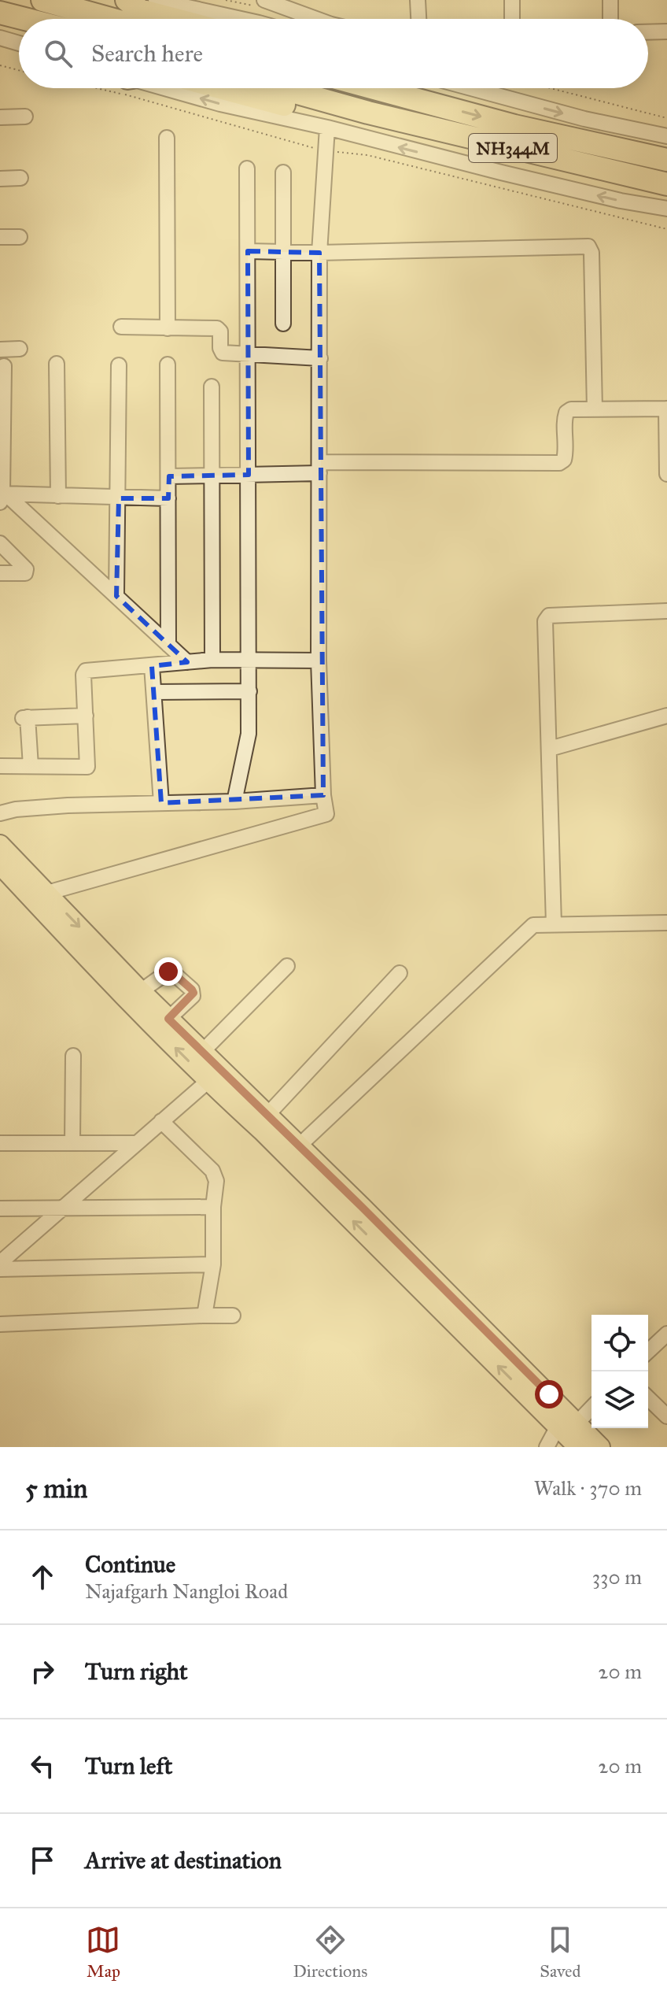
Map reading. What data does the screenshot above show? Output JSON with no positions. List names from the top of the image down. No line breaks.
{"streets":{"highway":["NH344M"]},"page":{"search":"Search here","heading":["5 min","Walk · 370 m"],"list":[["Continue","Najafgarh Nangloi Road","330 m"],["Turn right","20 m"],["Turn left","20 m"],"Arrive at destination"],"nav":["Map","Directions","Saved"]}}
